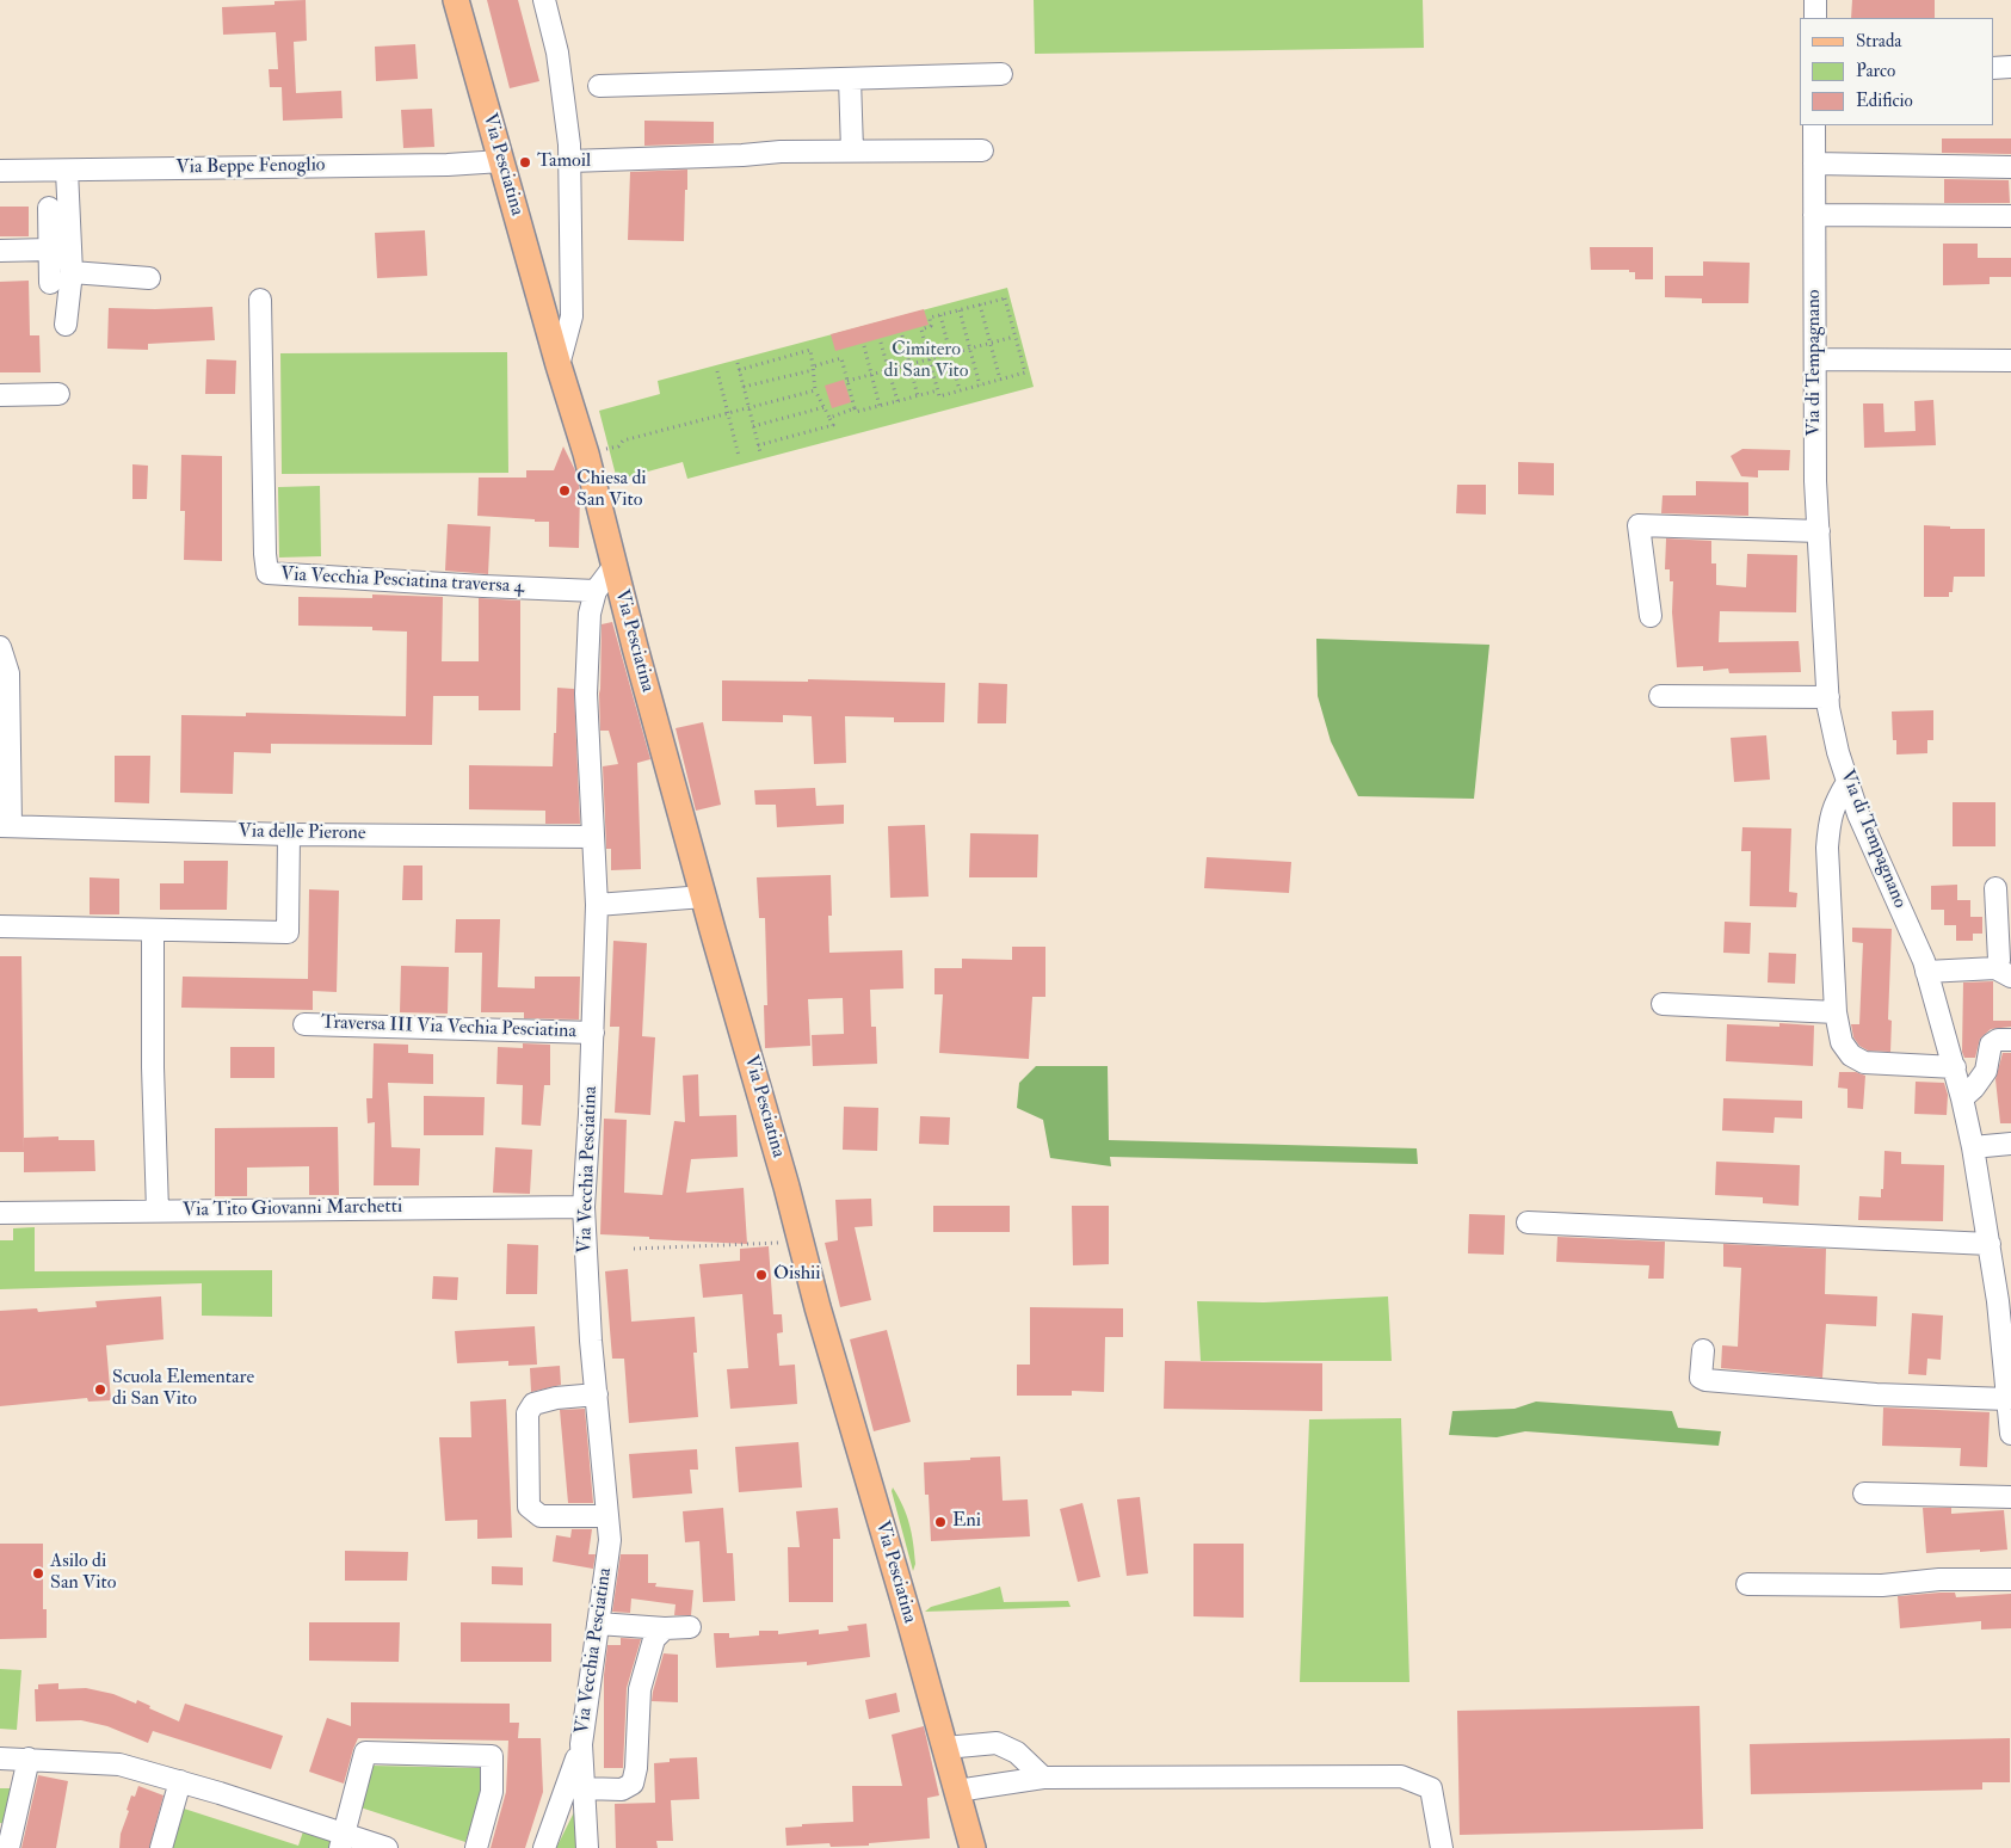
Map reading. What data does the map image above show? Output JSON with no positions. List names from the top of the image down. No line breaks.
{"streets":{"main road":["Via Pesciatina"],"street":["Via Beppe Fenoglio","Via di Tempagnano","Via Vecchia Pesciatina traversa 4","Via delle Pierone","Traversa III Via Vechia Pesciatina","Via Vecchia Pesciatina","Via Tito Giovanni Marchetti"]},"crossings":[["Via Pesciatina","Via Beppe Fenoglio"],["Via Pesciatina","Via Vecchia Pesciatina"],["Via Vecchia Pesciatina traversa 4","Via Vecchia Pesciatina"],["Via delle Pierone","Via Vecchia Pesciatina"],["Traversa III Via Vechia Pesciatina","Via Vecchia Pesciatina"],["Via Vecchia Pesciatina","Via Tito Giovanni Marchetti"]],"parks":["Cimitero di San Vito"],"places":["Tamoil","Chiesa di San Vito","Oishii","Scuola Elementare di San Vito","Eni","Asilo di San Vito"],"legend":["Strada","Parco","Edificio"]}
